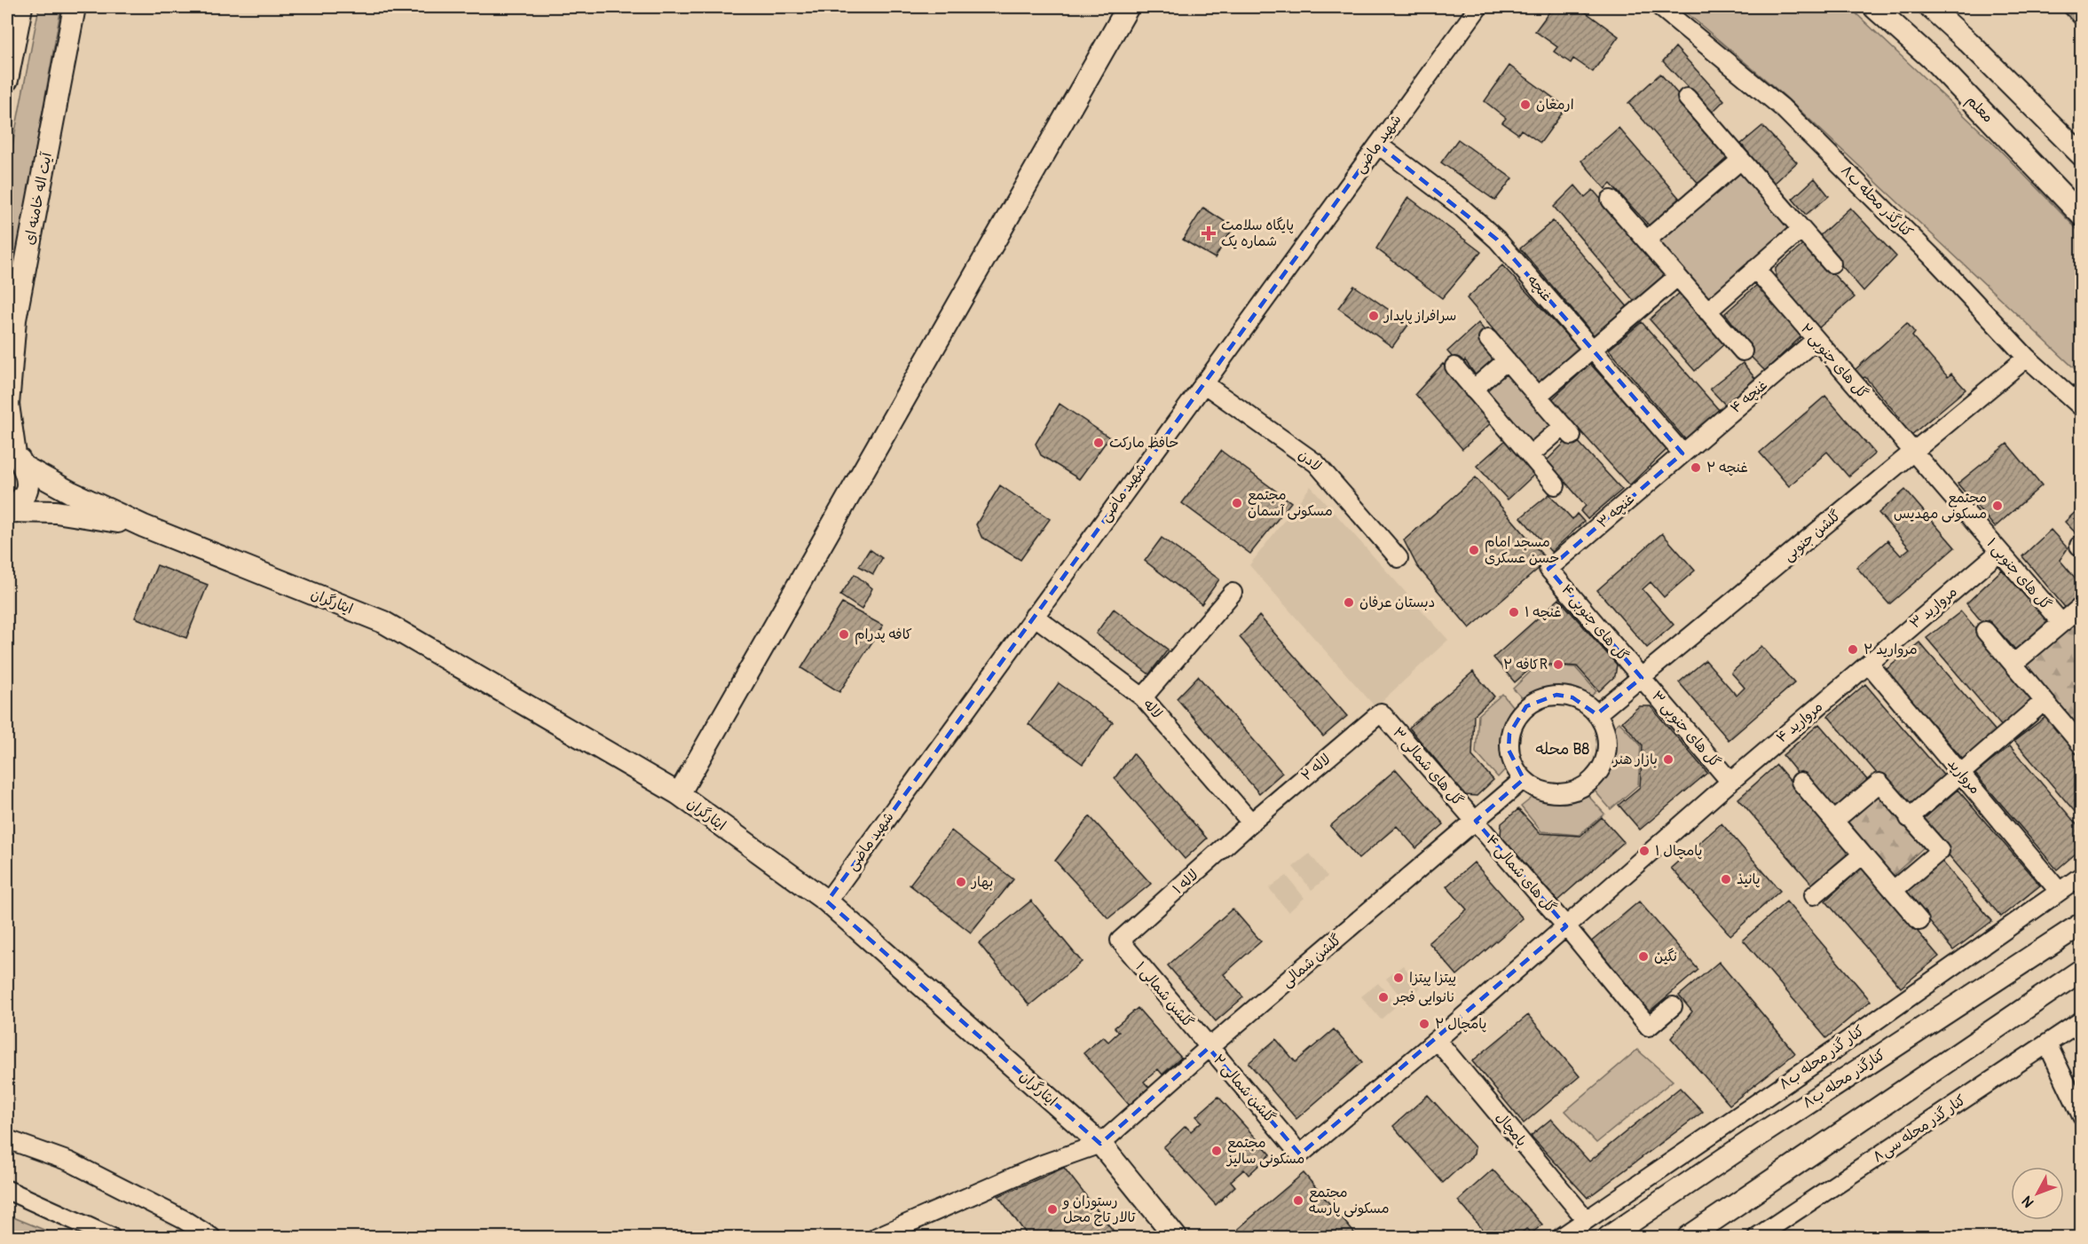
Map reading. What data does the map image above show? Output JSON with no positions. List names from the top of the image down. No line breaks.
{"streets":{"main road":["معلم","آیت اله خامنه ای","کنارگذر محله ب۸","ایثارگران"],"street":["شهید ماضی","غنچه","گل های جنوبی ۲","غنچه ۴","لادن","غنچه ۳","گلشن جنوبی","گل های جنوبی ۱","مروارید ۳","گل های جنوبی ۴","لاله","مروارید ۴","گل های جنوبی ۳","گل های شمالی ۳","لاله ۲","مروارید","گل های شمالی ۴","لاله ۱","گلشن شمالی","گلشن شمالی ۱","کنار گذر محله ب۸","گلشن شمالی ۲","کنار گذر محله سی۸","پامچال"]},"crossings":[["شهید ماضی","غنچه"],["شهید ماضی","لادن"],["شهید ماضی","ایثارگران"],["شهید ماضی","لاله"],["آیت اله خامنه ای","ایثارگران"],["کنارگذر محله ب۸","گلشن جنوبی"],["غنچه","غنچه ۴"],["غنچه","غنچه ۳"],["گل های جنوبی ۲","غنچه ۴"],["گل های جنوبی ۲","گلشن جنوبی"],["گل های جنوبی ۲","گل های جنوبی ۱"],["غنچه ۴","غنچه ۳"],["غنچه ۳","گل های جنوبی ۴"],["گلشن جنوبی","گل های جنوبی ۱"],["گلشن جنوبی","گل های جنوبی ۴"],["گلشن جنوبی","گل های جنوبی ۳"],["گلشن جنوبی","گلشن شمالی"],["گل های جنوبی ۱","مروارید ۳"],["ایثارگران","گلشن شمالی"],["مروارید ۳","مروارید ۴"],["مروارید ۳","مروارید"],["گل های جنوبی ۴","گل های جنوبی ۳"],["لاله","لاله ۲"],["لاله","لاله ۱"],["مروارید ۴","گل های جنوبی ۳"],["مروارید ۴","مروارید"],["مروارید ۴","گل های شمالی ۴"],["مروارید ۴","گلشن شمالی ۲"],["مروارید ۴","پامچال"],["گل های شمالی ۳","لاله ۲"],["گل های شمالی ۳","گل های شمالی ۴"],["گل های شمالی ۳","گلشن شمالی"],["لاله ۲","لاله ۱"],["مروارید","کنار گذر محله ب۸"],["گل های شمالی ۴","گلشن شمالی"],["لاله ۱","گلشن شمالی ۱"],["گلشن شمالی","گلشن شمالی ۱"],["گلشن شمالی","گلشن شمالی ۲"],["گلشن شمالی ۱","گلشن شمالی ۲"],["کنار گذر محله ب۸","پامچال"]],"districts":["محله B8"],"places":{"other":["ارمغان","سرافراز پایدار","حافظ مارکت","غنچه ۲","مجتمع مسکونی آسمان","مجتمع مسکونی مهدیس","مسجد امام حسن عسکری","دبستان عرفان","غنچه ۱","کافه پدرام","مروارید ۲","کافه ۲R","بازار هنر","پامچال ۱","پانیذ","بهار","نگین","پیتزا پیتزا","نانوایی فجر","پامچال ۲","مجتمع مسکونی سالیز","مجتمع مسکونی پارسه","رستوران و تالار تاج محل"],"health":["پایگاه سلامت شماره یک"]},"north":"bottom left"}
